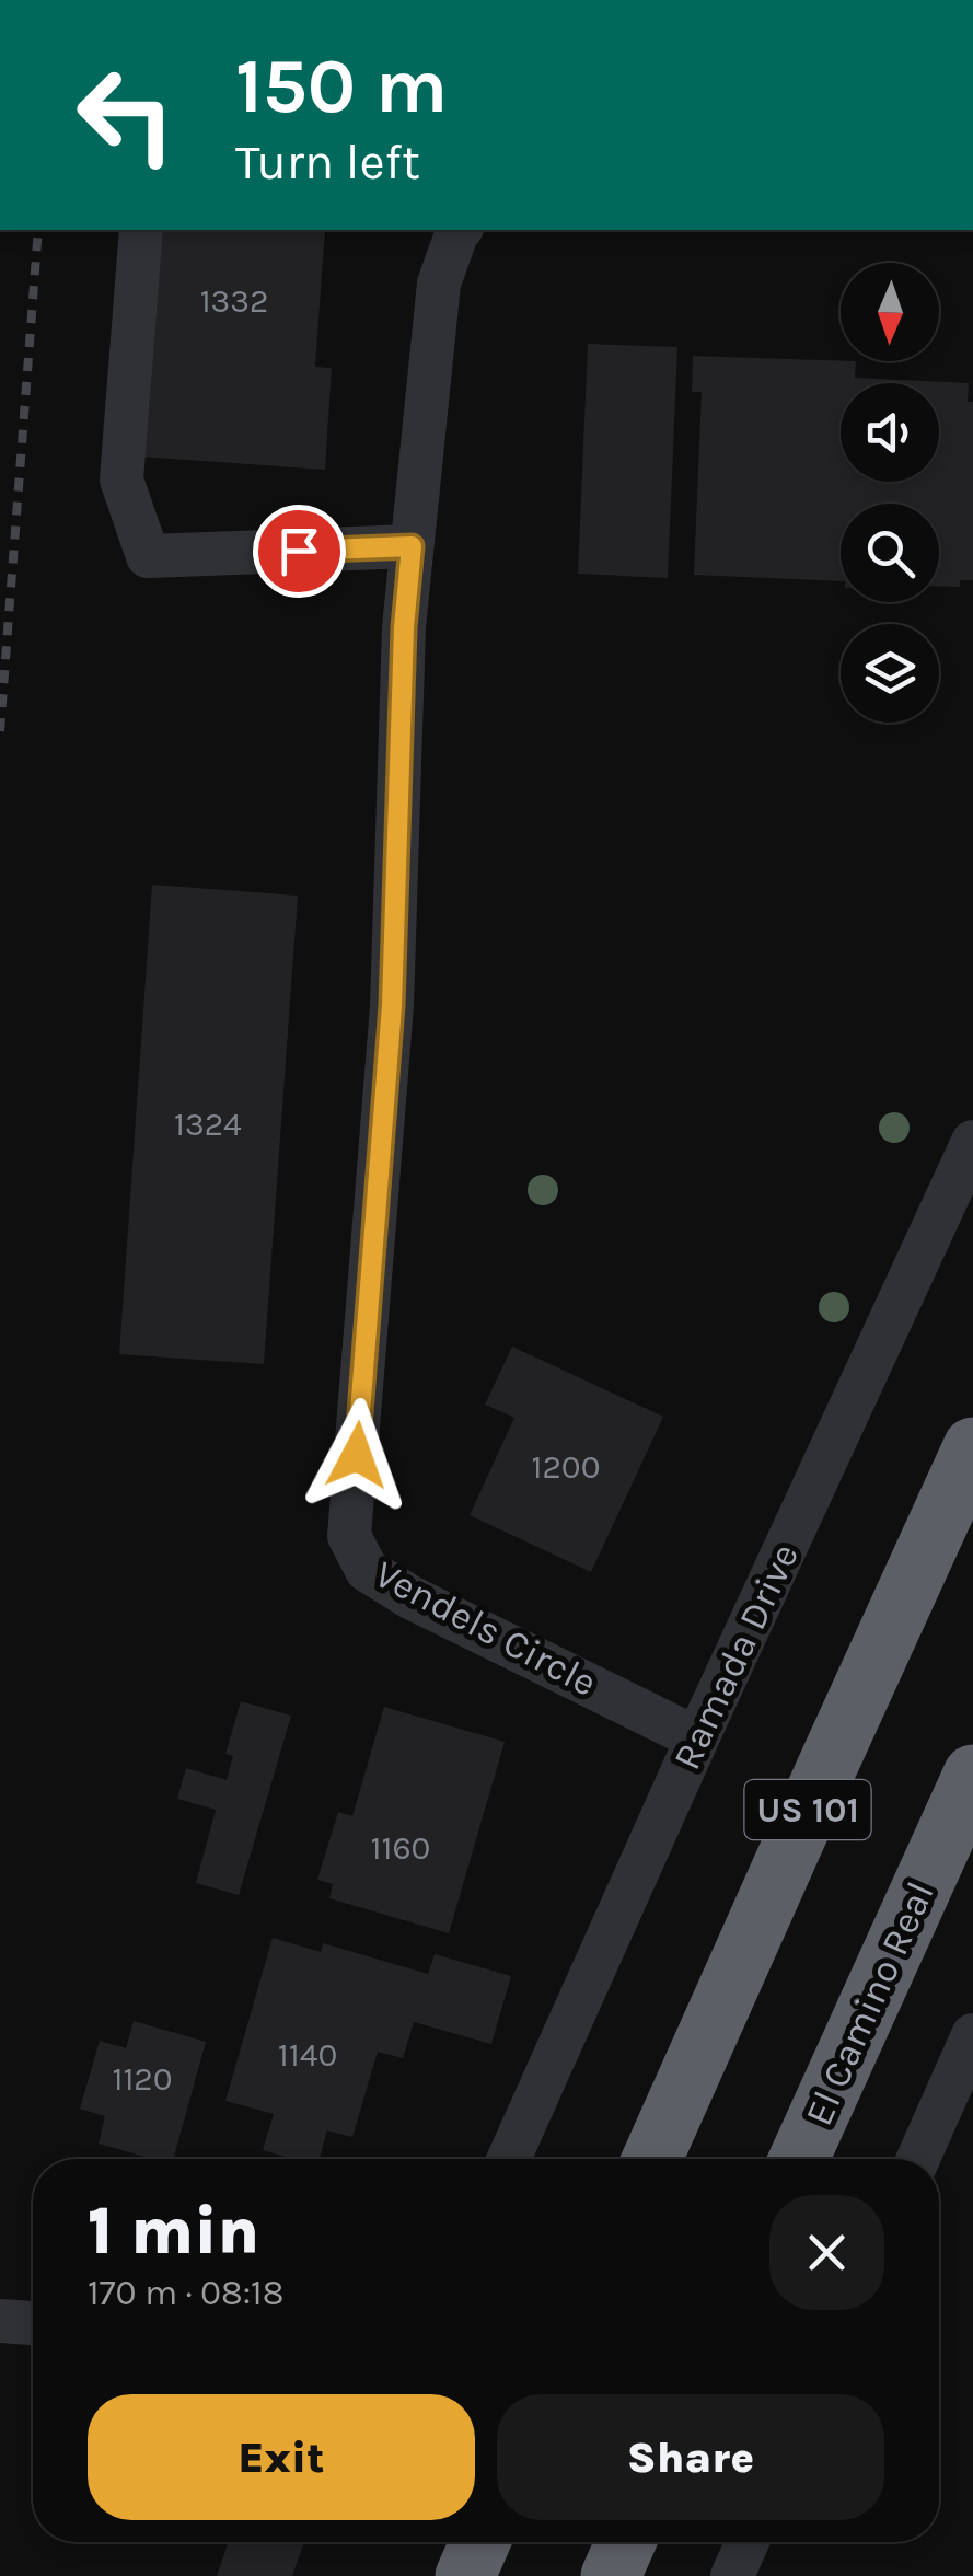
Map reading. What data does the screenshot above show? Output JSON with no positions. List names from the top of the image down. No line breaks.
{"streets":{"highway":["US 101","El Camino Real"],"street":["Vendels Circle","Ramada Drive"]},"crossings":[["Vendels Circle","Ramada Drive"]],"house_numbers":["1332","1324","1200","1160","1140","1120"],"north":"bottom","page":{"turn":["150 m","Turn left"],"heading":["1 min","170 m · 08:18"],"buttons":["Exit","Share"]}}
